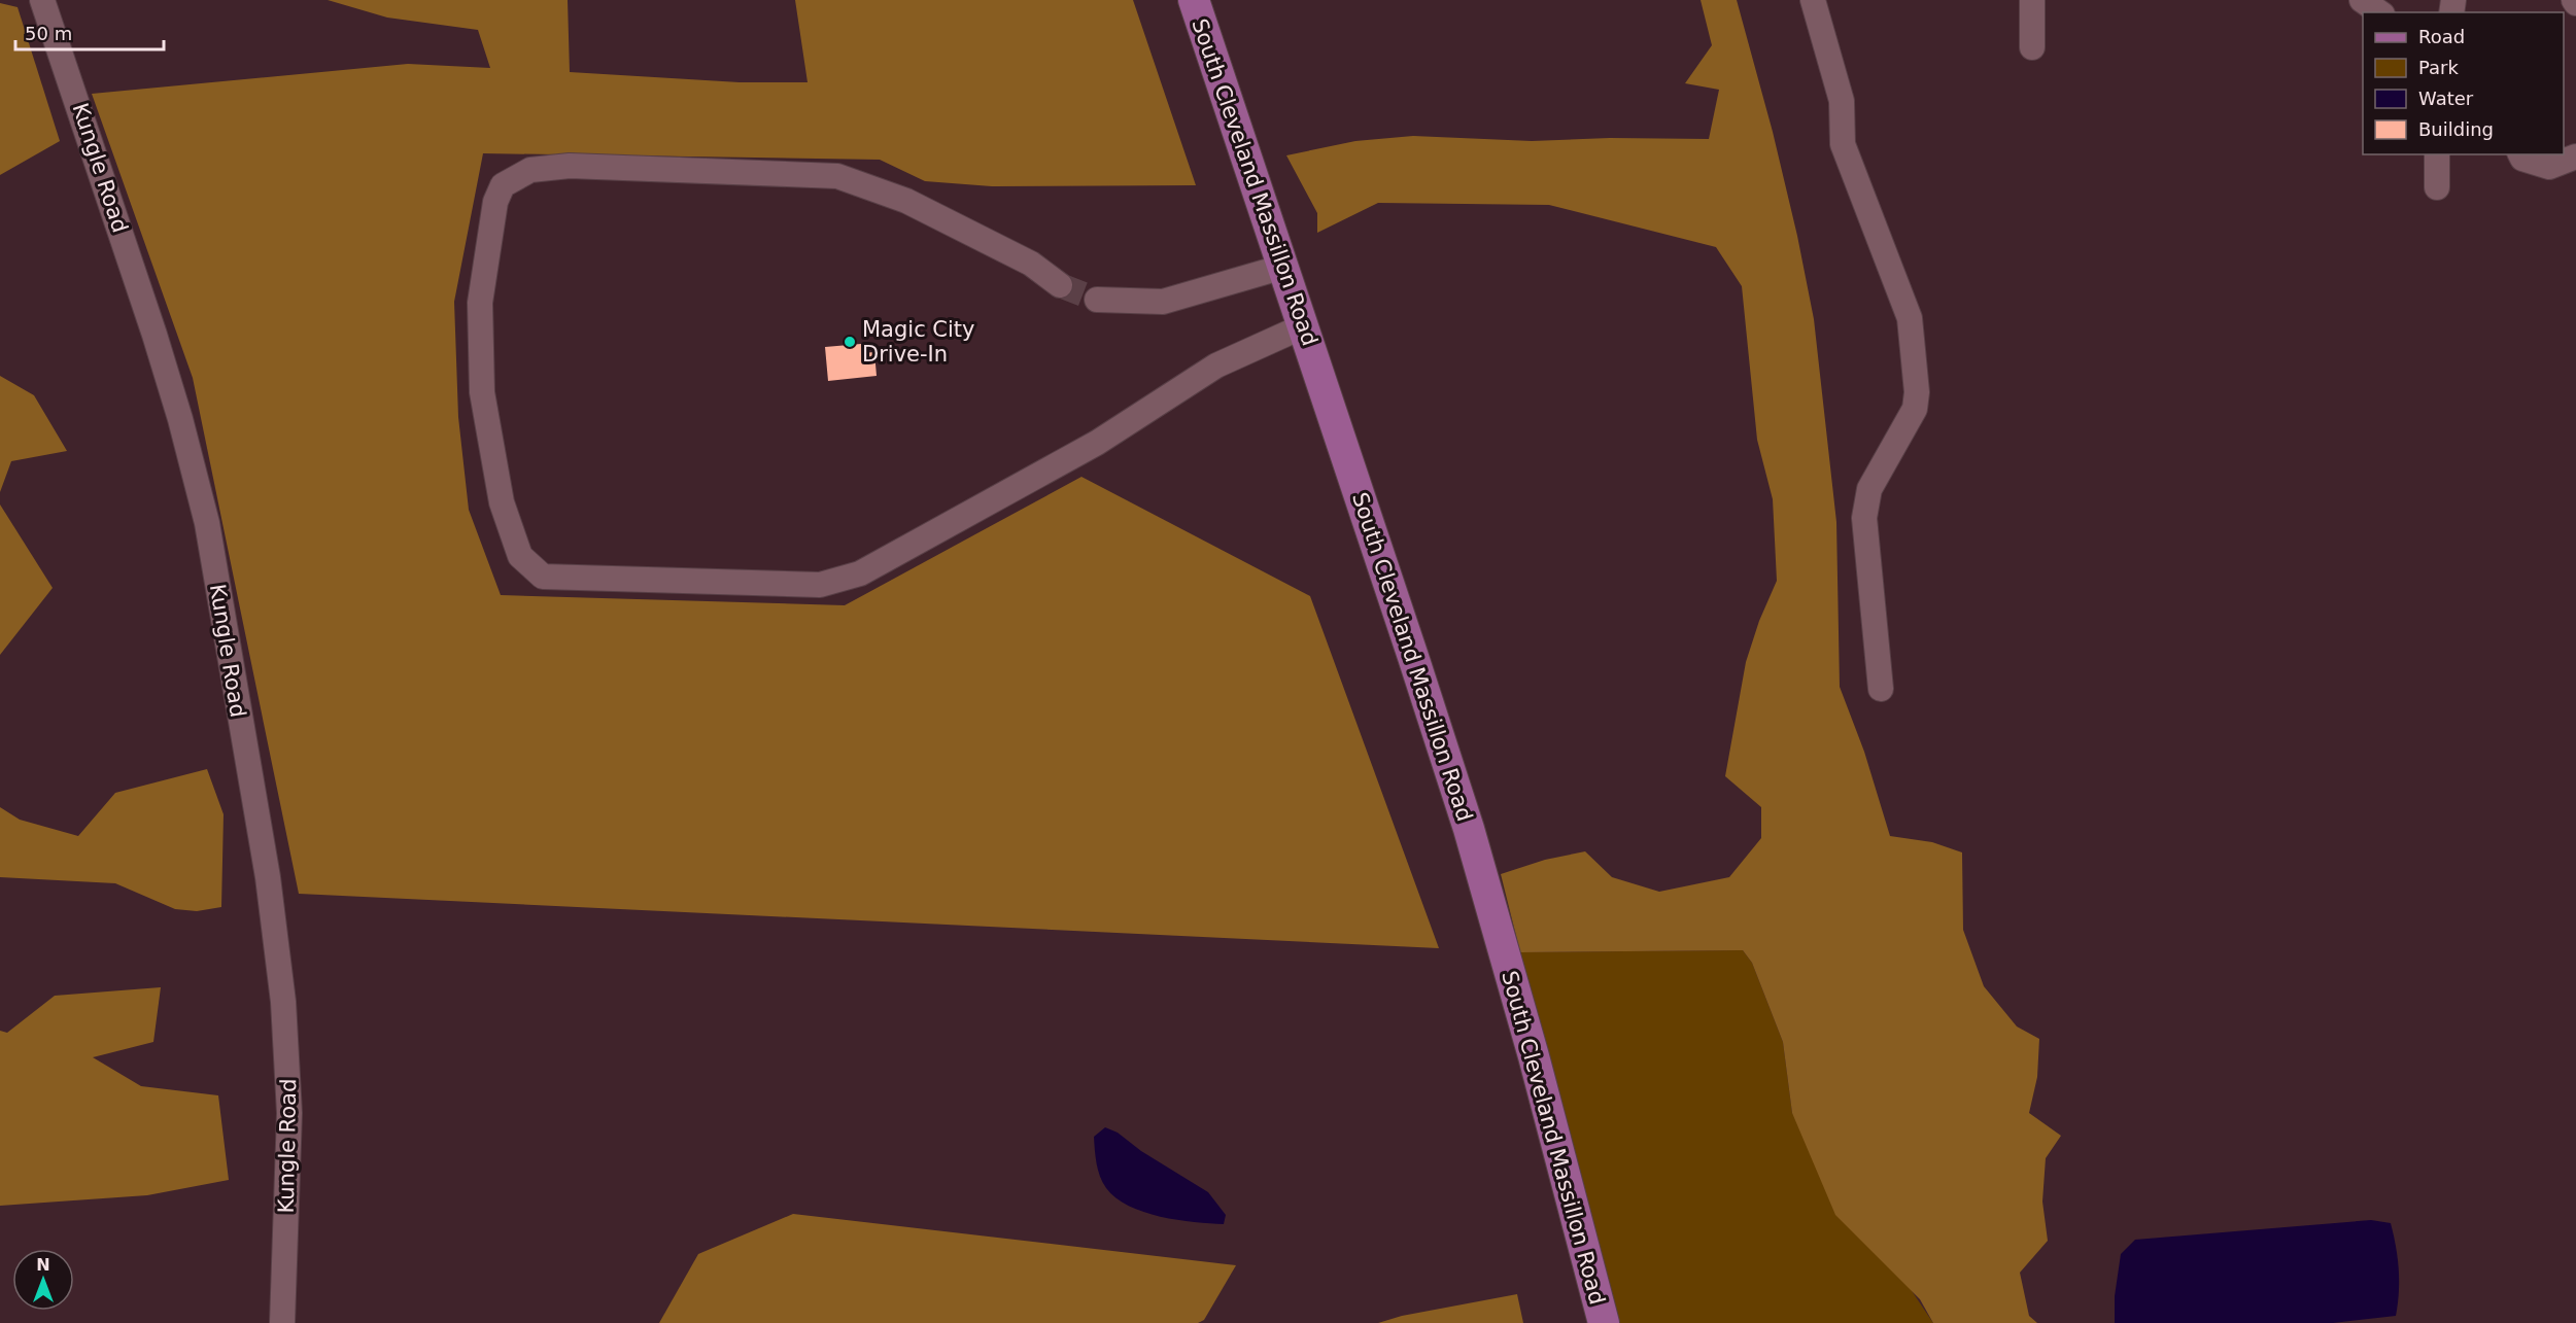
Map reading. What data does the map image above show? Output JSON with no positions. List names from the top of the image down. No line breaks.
{"streets":{"main road":["South Cleveland Massillon Road"],"street":["Kungle Road"]},"places":["Magic City Drive-In"],"legend":["Road","Park","Water","Building"],"scale_bar":"50 m","north":"top"}
